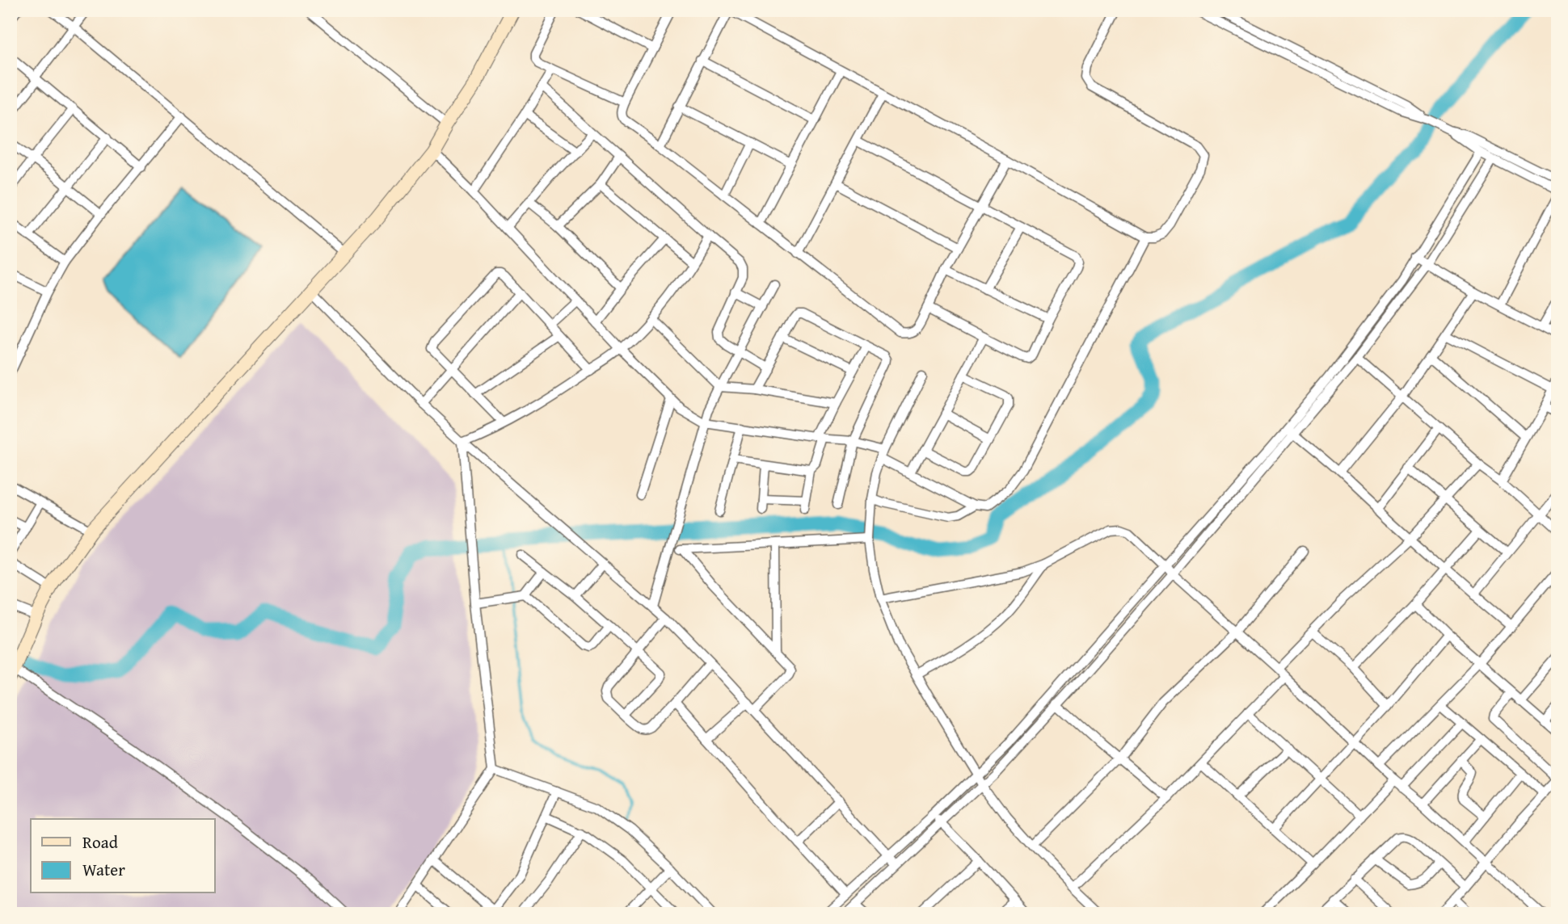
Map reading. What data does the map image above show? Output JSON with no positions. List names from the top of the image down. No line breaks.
{"legend":["Road","Water"]}
